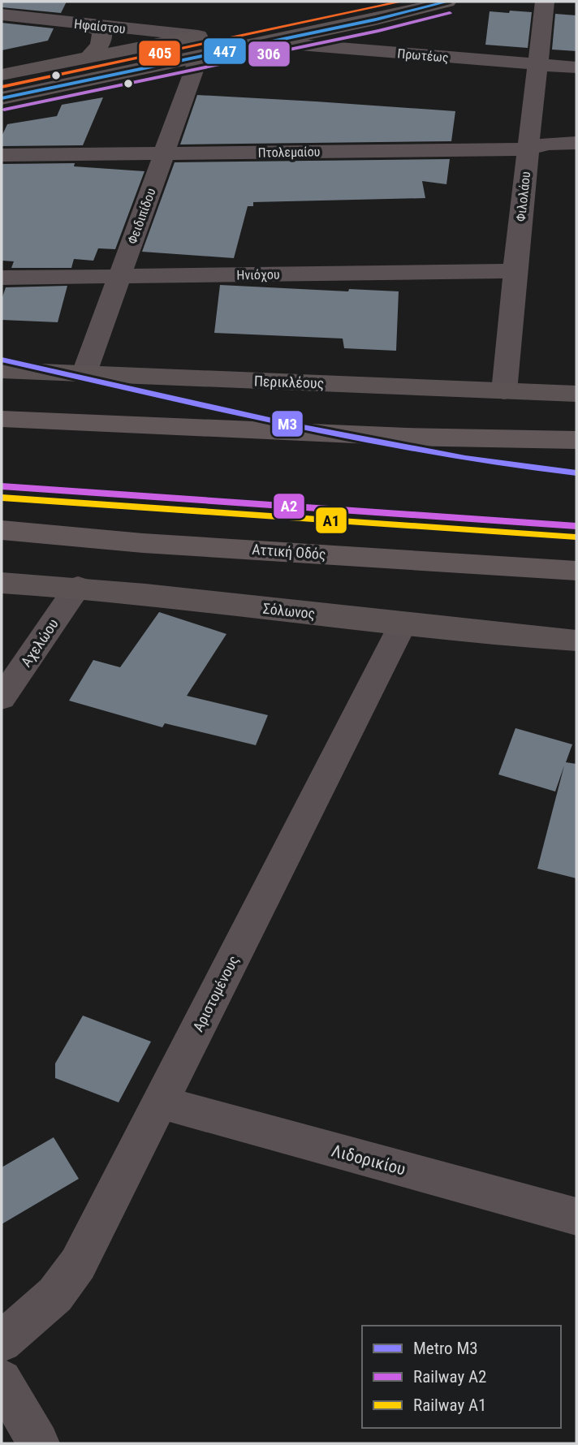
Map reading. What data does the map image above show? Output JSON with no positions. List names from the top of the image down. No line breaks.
{"streets":{"highway":["Αττική Οδός"],"main road":["Περικλέους","Σόλωνος"],"street":["Ηφαίστου","Πρωτέως","Πτολεμαίου","Φιλολάου","Φειδιπίδου","Ηνιόχου","Αχελώου","Αριστομένους","Λιδορικίου"]},"crossings":[["Ηφαίστου","Φειδιπίδου"],["Πρωτέως","Φιλολάου"],["Πτολεμαίου","Φιλολάου"],["Πτολεμαίου","Φειδιπίδου"],["Φιλολάου","Ηνιόχου"],["Φιλολάου","Περικλέους"],["Φειδιπίδου","Ηνιόχου"],["Φειδιπίδου","Περικλέους"],["Σόλωνος","Αχελώου"],["Σόλωνος","Αριστομένους"],["Αριστομένους","Λιδορικίου"]],"lines":["transit line 447","transit line 405","transit line 306","metro line Μ3","rail line A2","rail line A1"],"legend":["Metro Μ3","Railway A2","Railway A1"]}
